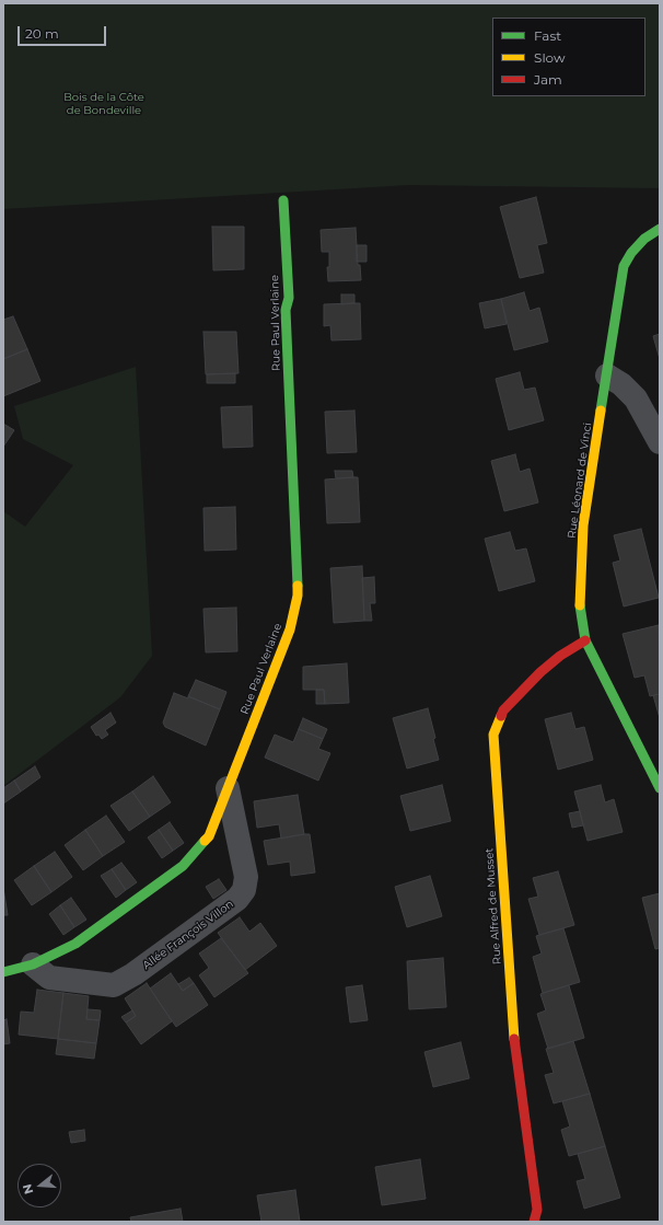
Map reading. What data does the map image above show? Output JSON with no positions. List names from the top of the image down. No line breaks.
{"streets":{"street":["Rue Paul Verlaine","Rue Léonard de Vinci","Rue Alfred de Musset","Allée François Villon"]},"crossings":[["Rue Paul Verlaine","Allée François Villon"],["Rue Léonard de Vinci","Rue Alfred de Musset"]],"parks":["Bois de la Côte de Bondeville"],"legend":["Fast","Slow","Jam"],"scale_bar":"20 m","north":"left"}
